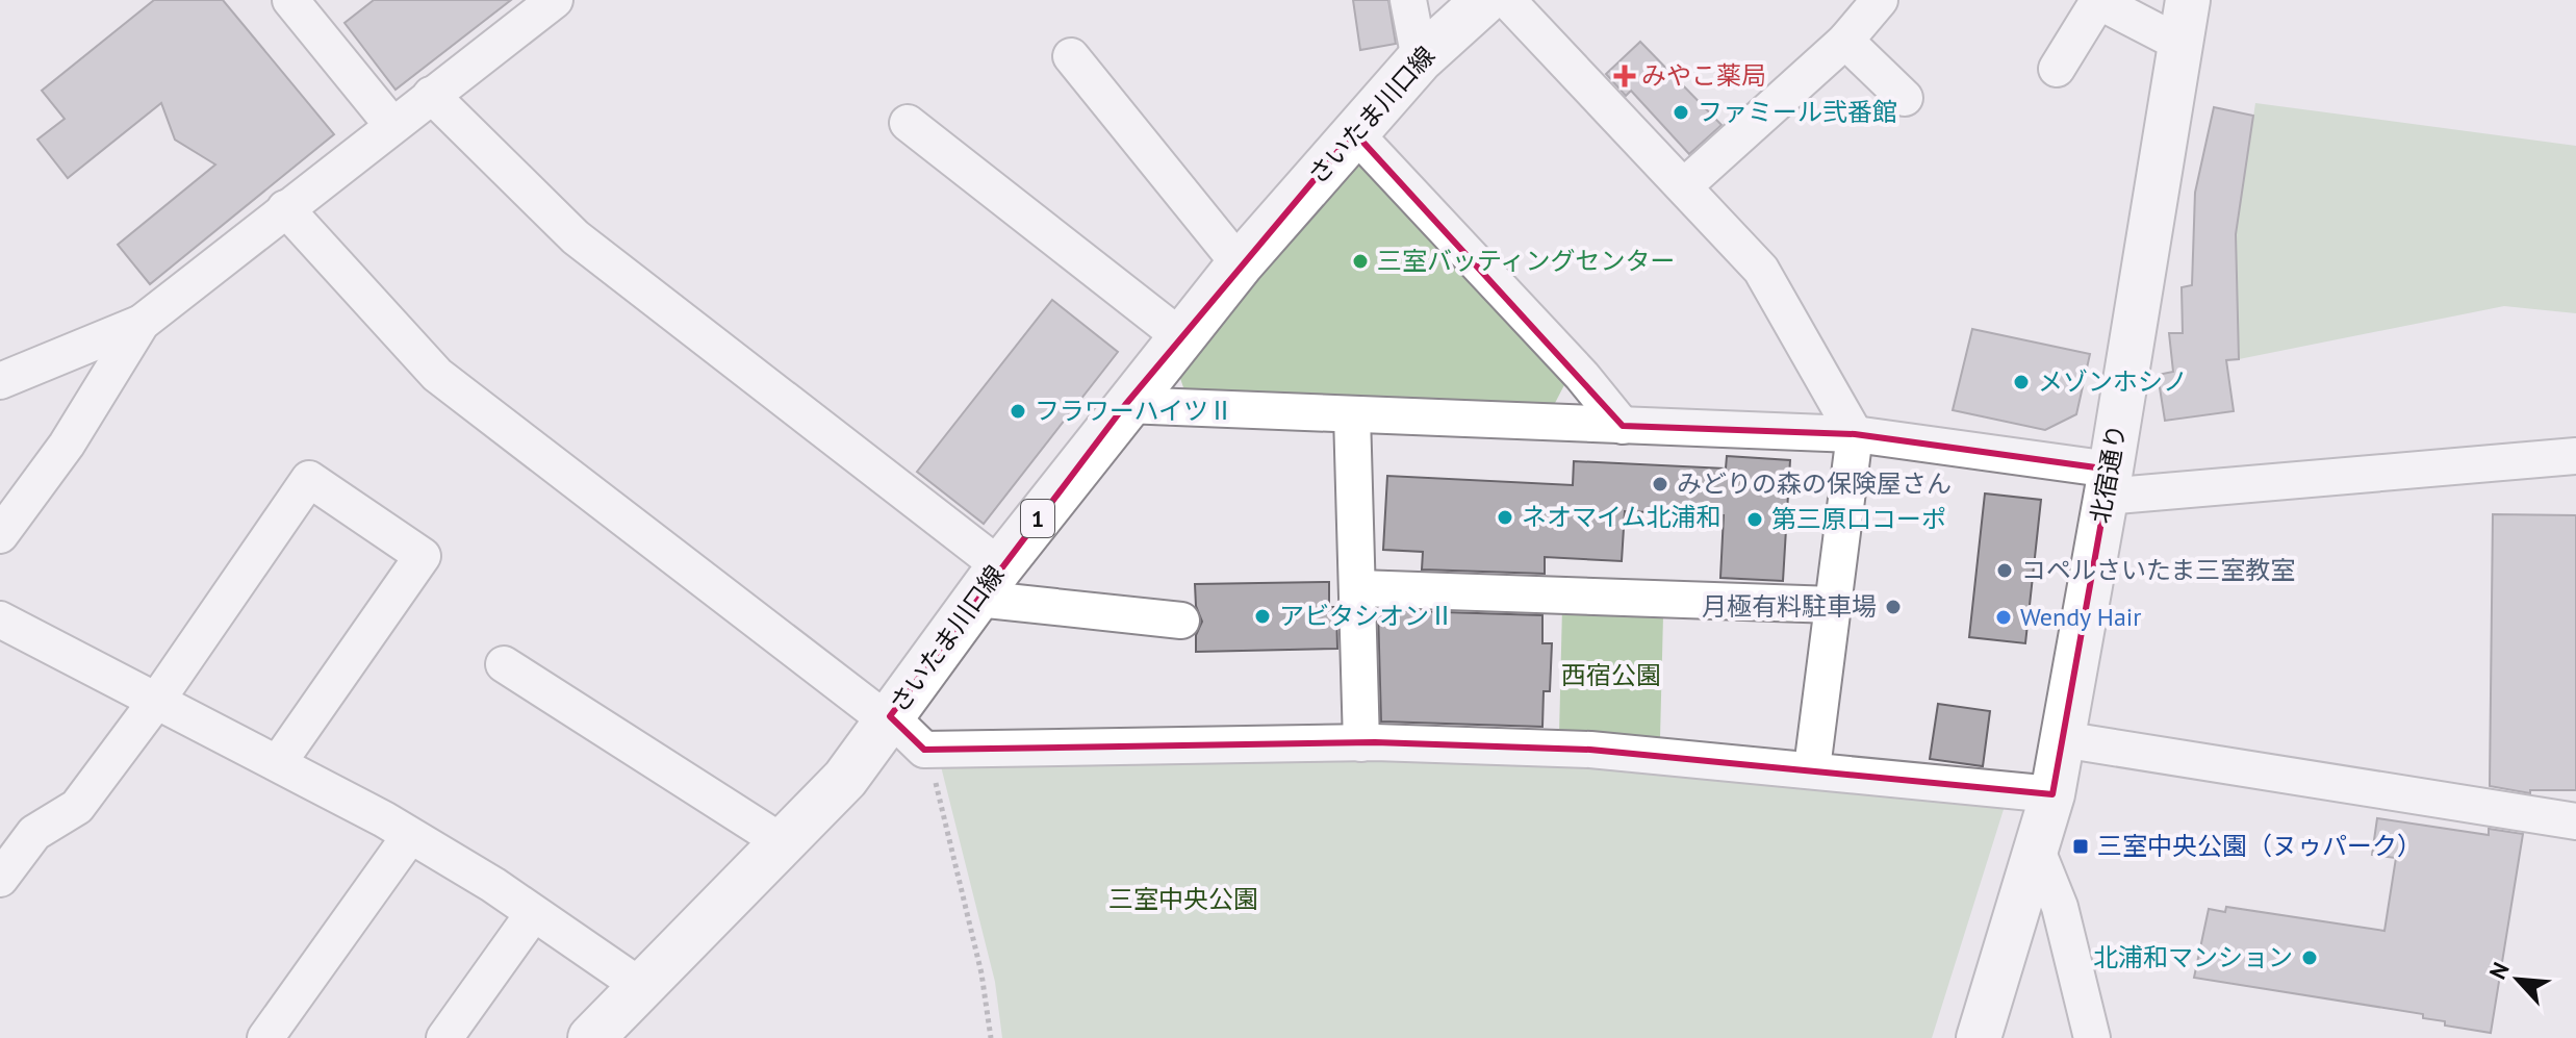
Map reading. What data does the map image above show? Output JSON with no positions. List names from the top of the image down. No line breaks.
{"streets":{"main road":["さいたま川口線","1"],"street":["北宿通り"]},"parks":["西宿公園","三室中央公園"],"places":{"health":["みやこ薬局"],"other":["ファミール弐番館","三室バッティングセンター","メゾンホシノ","フラワーハイツⅡ","みどりの森の保険屋さん","ネオマイム北浦和","第三原口コーポ","コペルさいたま三室教室","月極有料駐車場","アビタシオンⅡ","Wendy Hair","北浦和マンション"],"transit":["三室中央公園（ヌゥパーク）"]},"north":"top left"}
